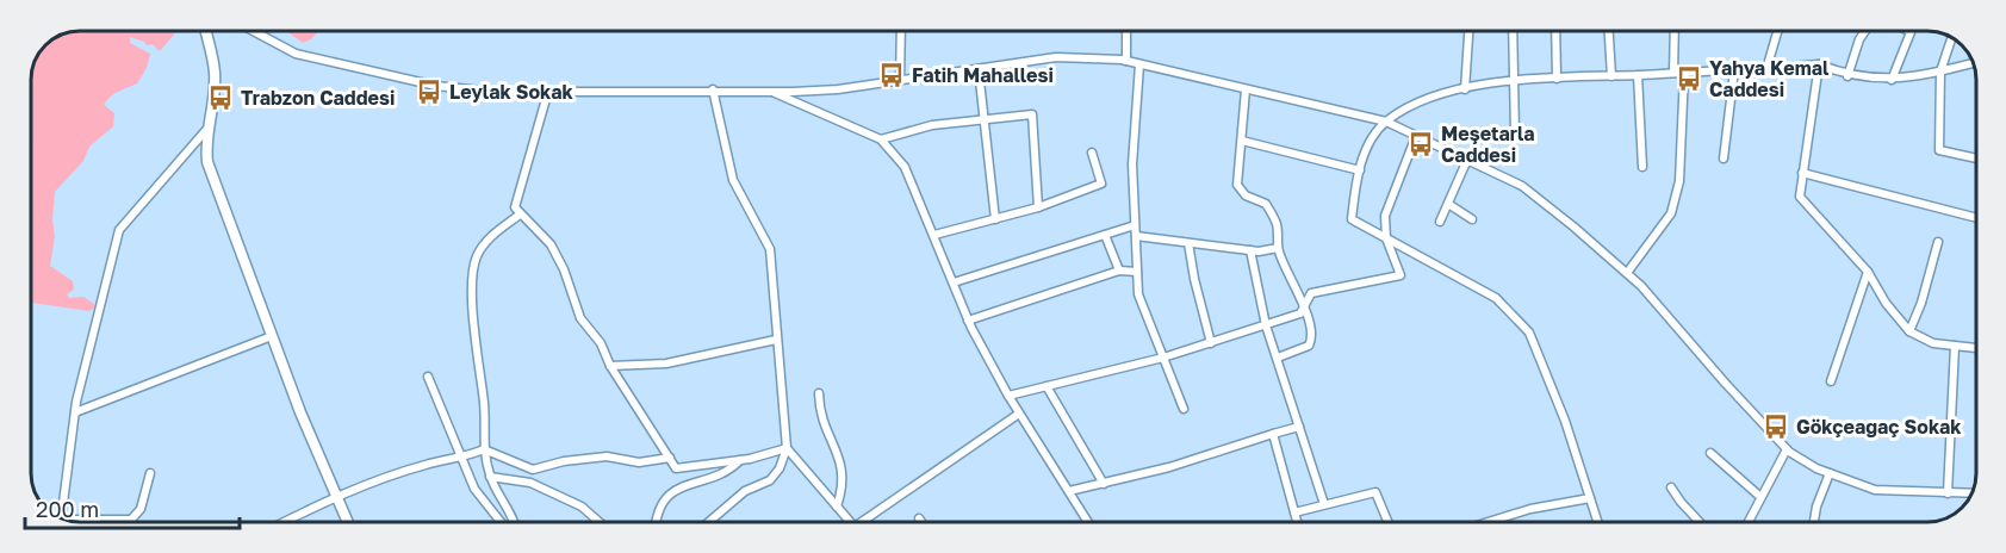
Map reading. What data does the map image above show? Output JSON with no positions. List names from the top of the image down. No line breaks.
{"places":{"bus stop":["Fatih Mahallesi","Yahya Kemal Caddesi","Leylak Sokak","Trabzon Caddesi","Meşetarla Caddesi","Gökçeağaç Sokak"]},"scale_bar":"200 m"}
